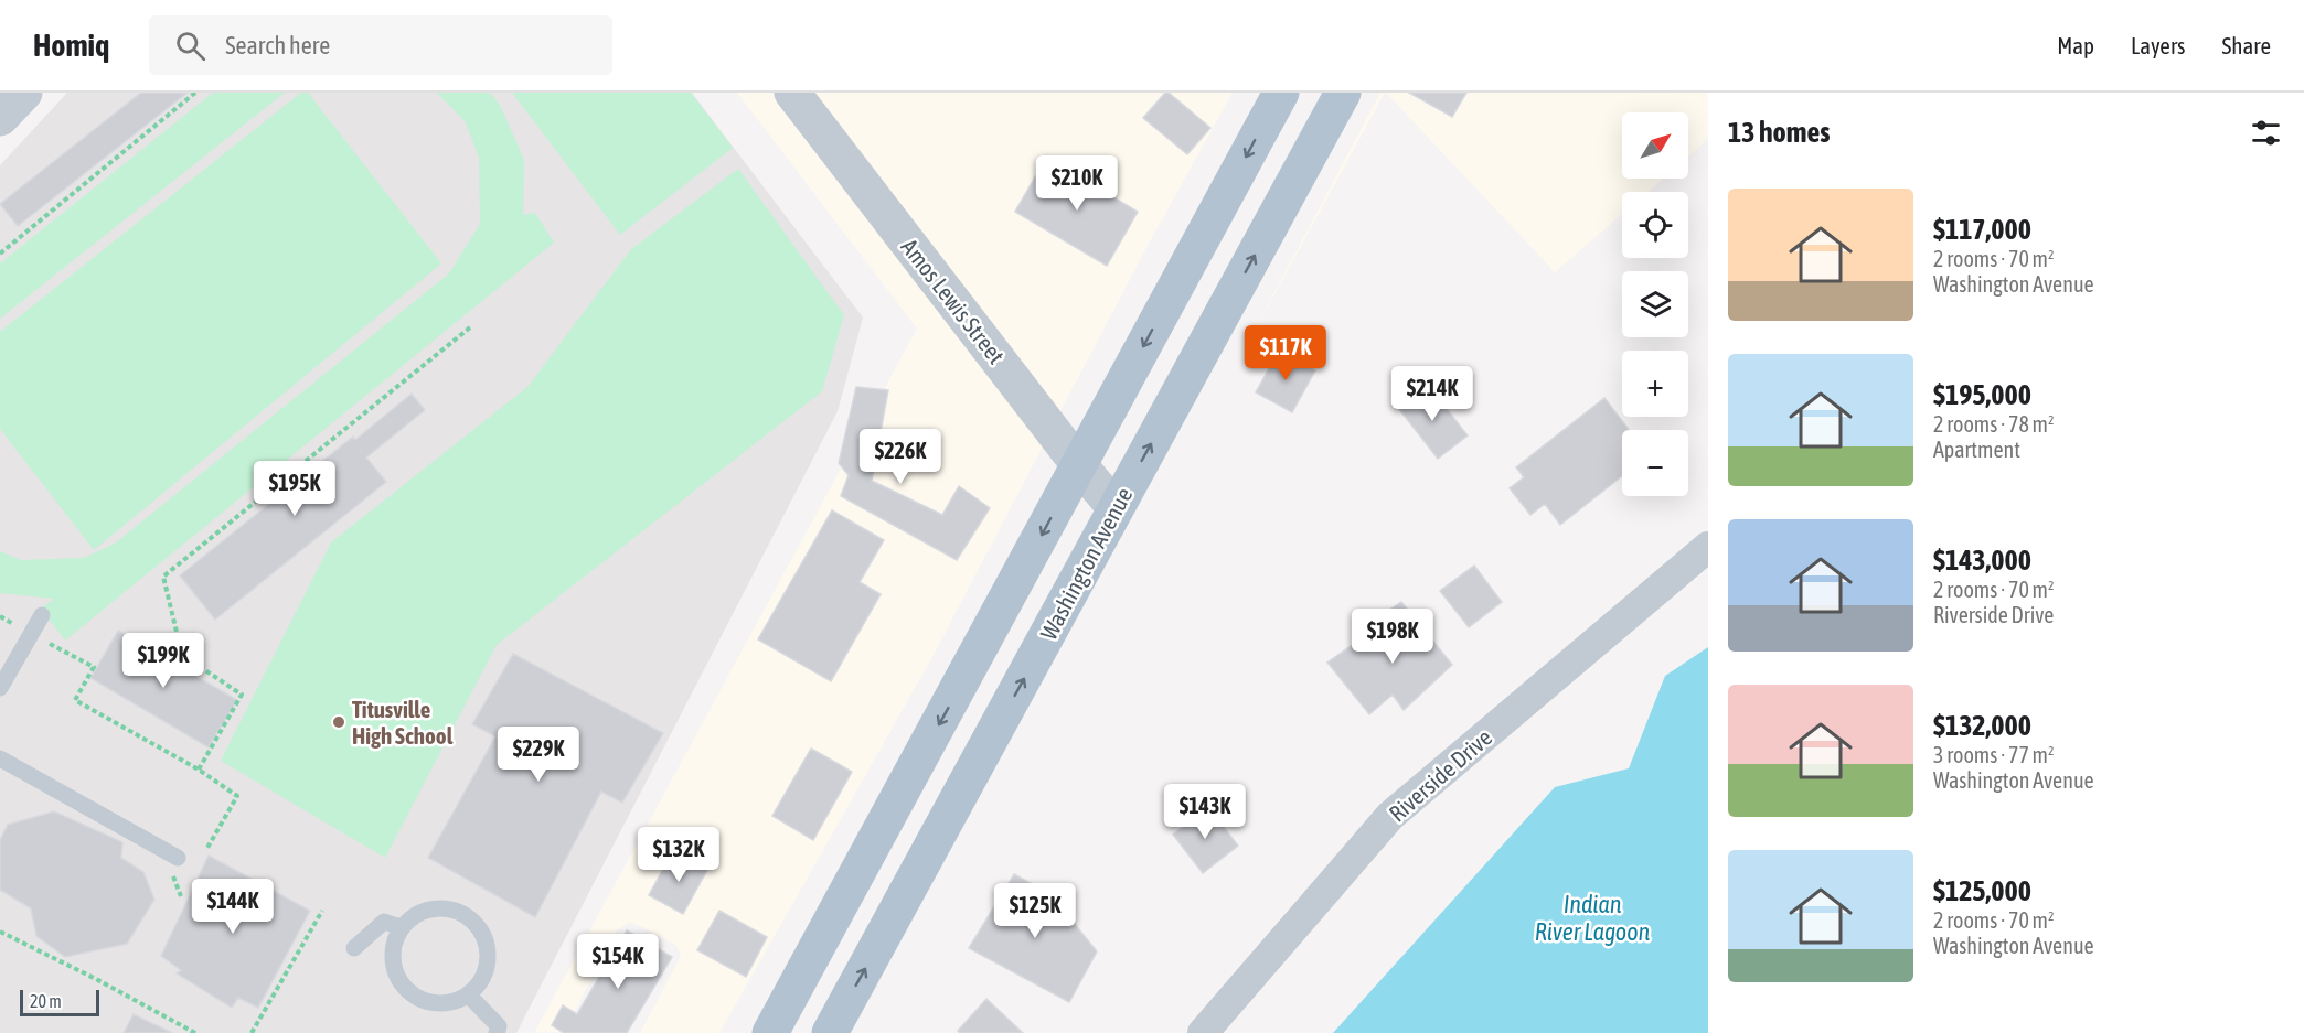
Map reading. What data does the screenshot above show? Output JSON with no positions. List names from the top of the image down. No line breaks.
{"streets":{"main road":["Washington Avenue"],"street":["Amos Lewis Street","Riverside Drive"]},"crossings":[["Amos Lewis Street","Washington Avenue"]],"water":["Indian River Lagoon"],"places":["Titusville High School"],"scale_bar":"20 m","north":"top right","page":{"header":"Homiq","search":"Search here","nav":["Map","Layers","Share"],"heading":"13 homes","map_buttons":["+","−"],"price":["$210K","$117K","$214K","$226K","$195K","$198K","$199K","$229K","$143K","$132K","$144K","$125K","$154K"],"list":[{"name":"$117,000","note":"2 rooms · 70 m² · Washington Avenue"},{"name":"$195,000","note":"2 rooms · 78 m² · Apartment"},{"name":"$143,000","note":"2 rooms · 70 m² · Riverside Drive"},{"name":"$132,000","note":"3 rooms · 77 m² · Washington Avenue"},{"name":"$125,000","note":"2 rooms · 70 m² · Washington Avenue"}],"scale":"20 m"}}
